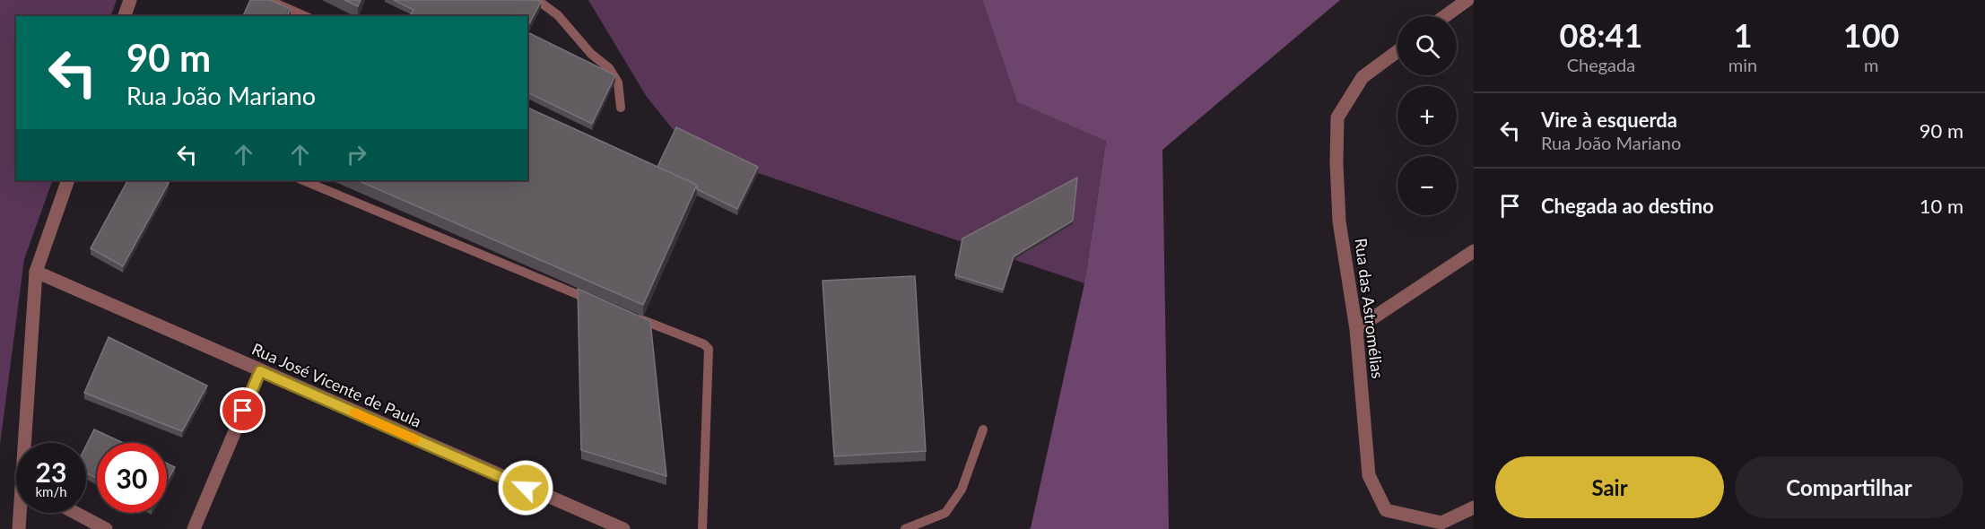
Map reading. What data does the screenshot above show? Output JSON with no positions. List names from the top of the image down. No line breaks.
{"streets":{"street":["Rua das Astromélias","Rua José Vicente de Paula"]},"page":{"eta":["08:41","Chegada","1","min","100","m"],"map_buttons":["+","−"],"turn":["90 m","Rua João Mariano"],"list":[{"name":"Vire à esquerda","note":"Rua João Mariano","value":"90 m"},{"name":"Chegada ao destino","value":"10 m"}],"speed":"23 km/h","limit":"30","buttons":["Sair","Compartilhar"]}}
